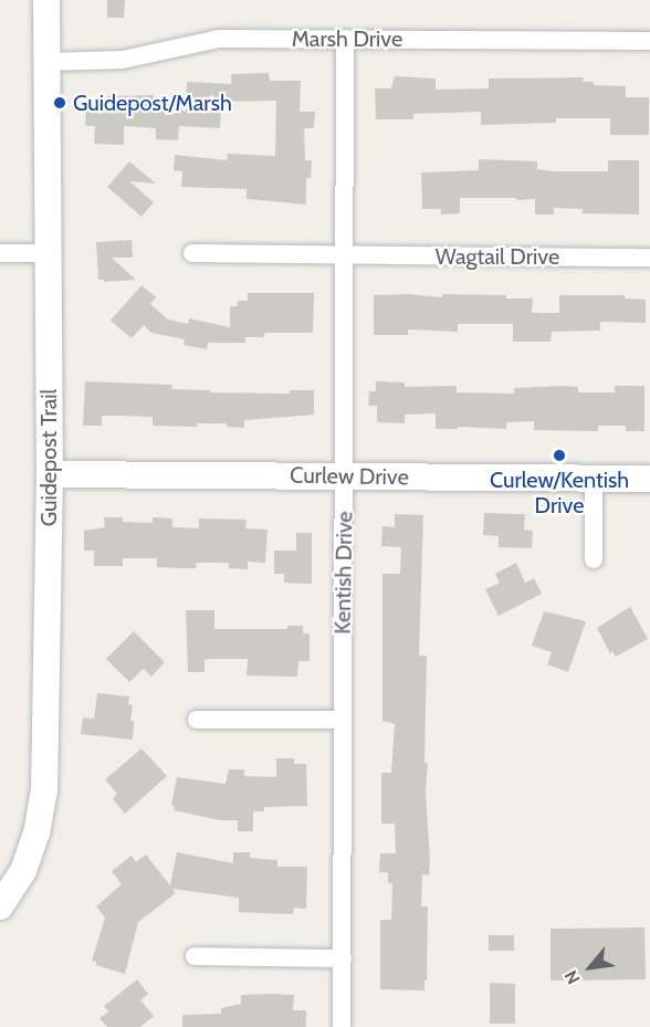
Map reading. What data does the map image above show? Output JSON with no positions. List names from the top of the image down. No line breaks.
{"streets":{"street":["Marsh Drive","Wagtail Drive","Guidepost Trail","Curlew Drive","Kentish Drive"]},"crossings":[["Marsh Drive","Guidepost Trail"],["Marsh Drive","Kentish Drive"],["Wagtail Drive","Kentish Drive"],["Guidepost Trail","Curlew Drive"],["Curlew Drive","Kentish Drive"]],"places":["Guidepost/Marsh","Curlew/Kentish Drive"],"north":"bottom left"}
